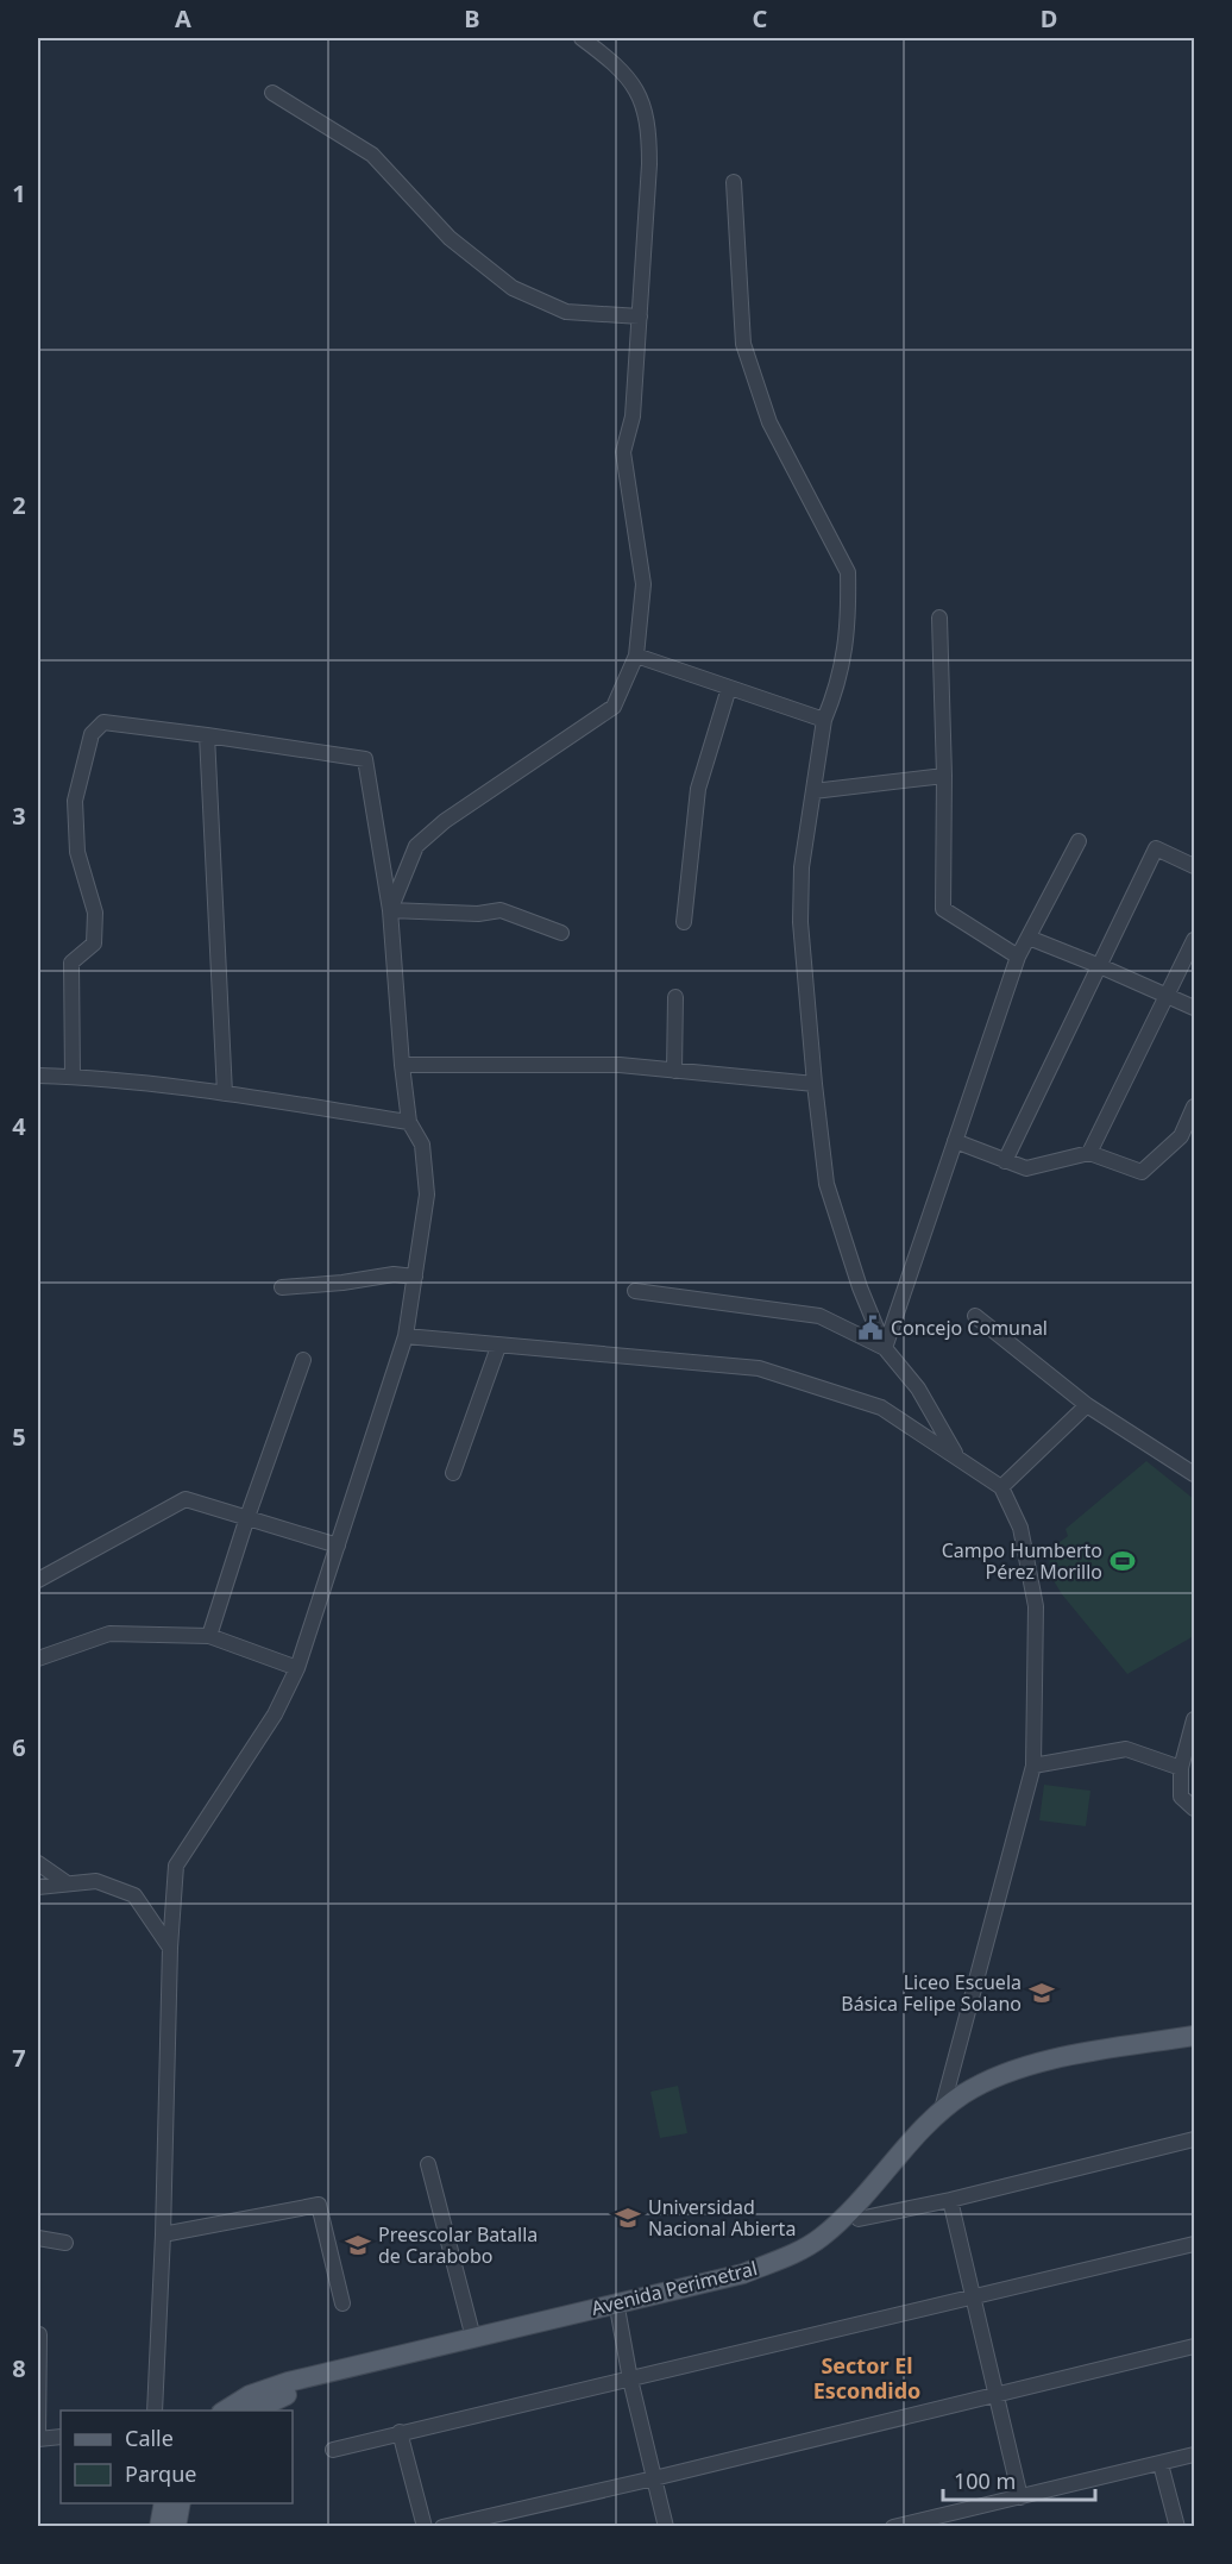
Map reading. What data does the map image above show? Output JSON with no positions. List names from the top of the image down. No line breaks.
{"streets":{"main road":["Avenida Perimetral"]},"districts":["Sector El Escondido"],"places":{"public building":["Concejo Comunal"],"sports":["Campo Humberto Pérez Morillo"],"school or university":["Liceo Escuela Básica Felipe Solano","Universidad Nacional Abierta","Preescolar Batalla de Carabobo"]},"legend":["Calle","Parque"],"scale_bar":"100 m","grid":{"columns":["A","B","C","D"],"rows":["1","2","3","4","5","6","7","8"]}}
